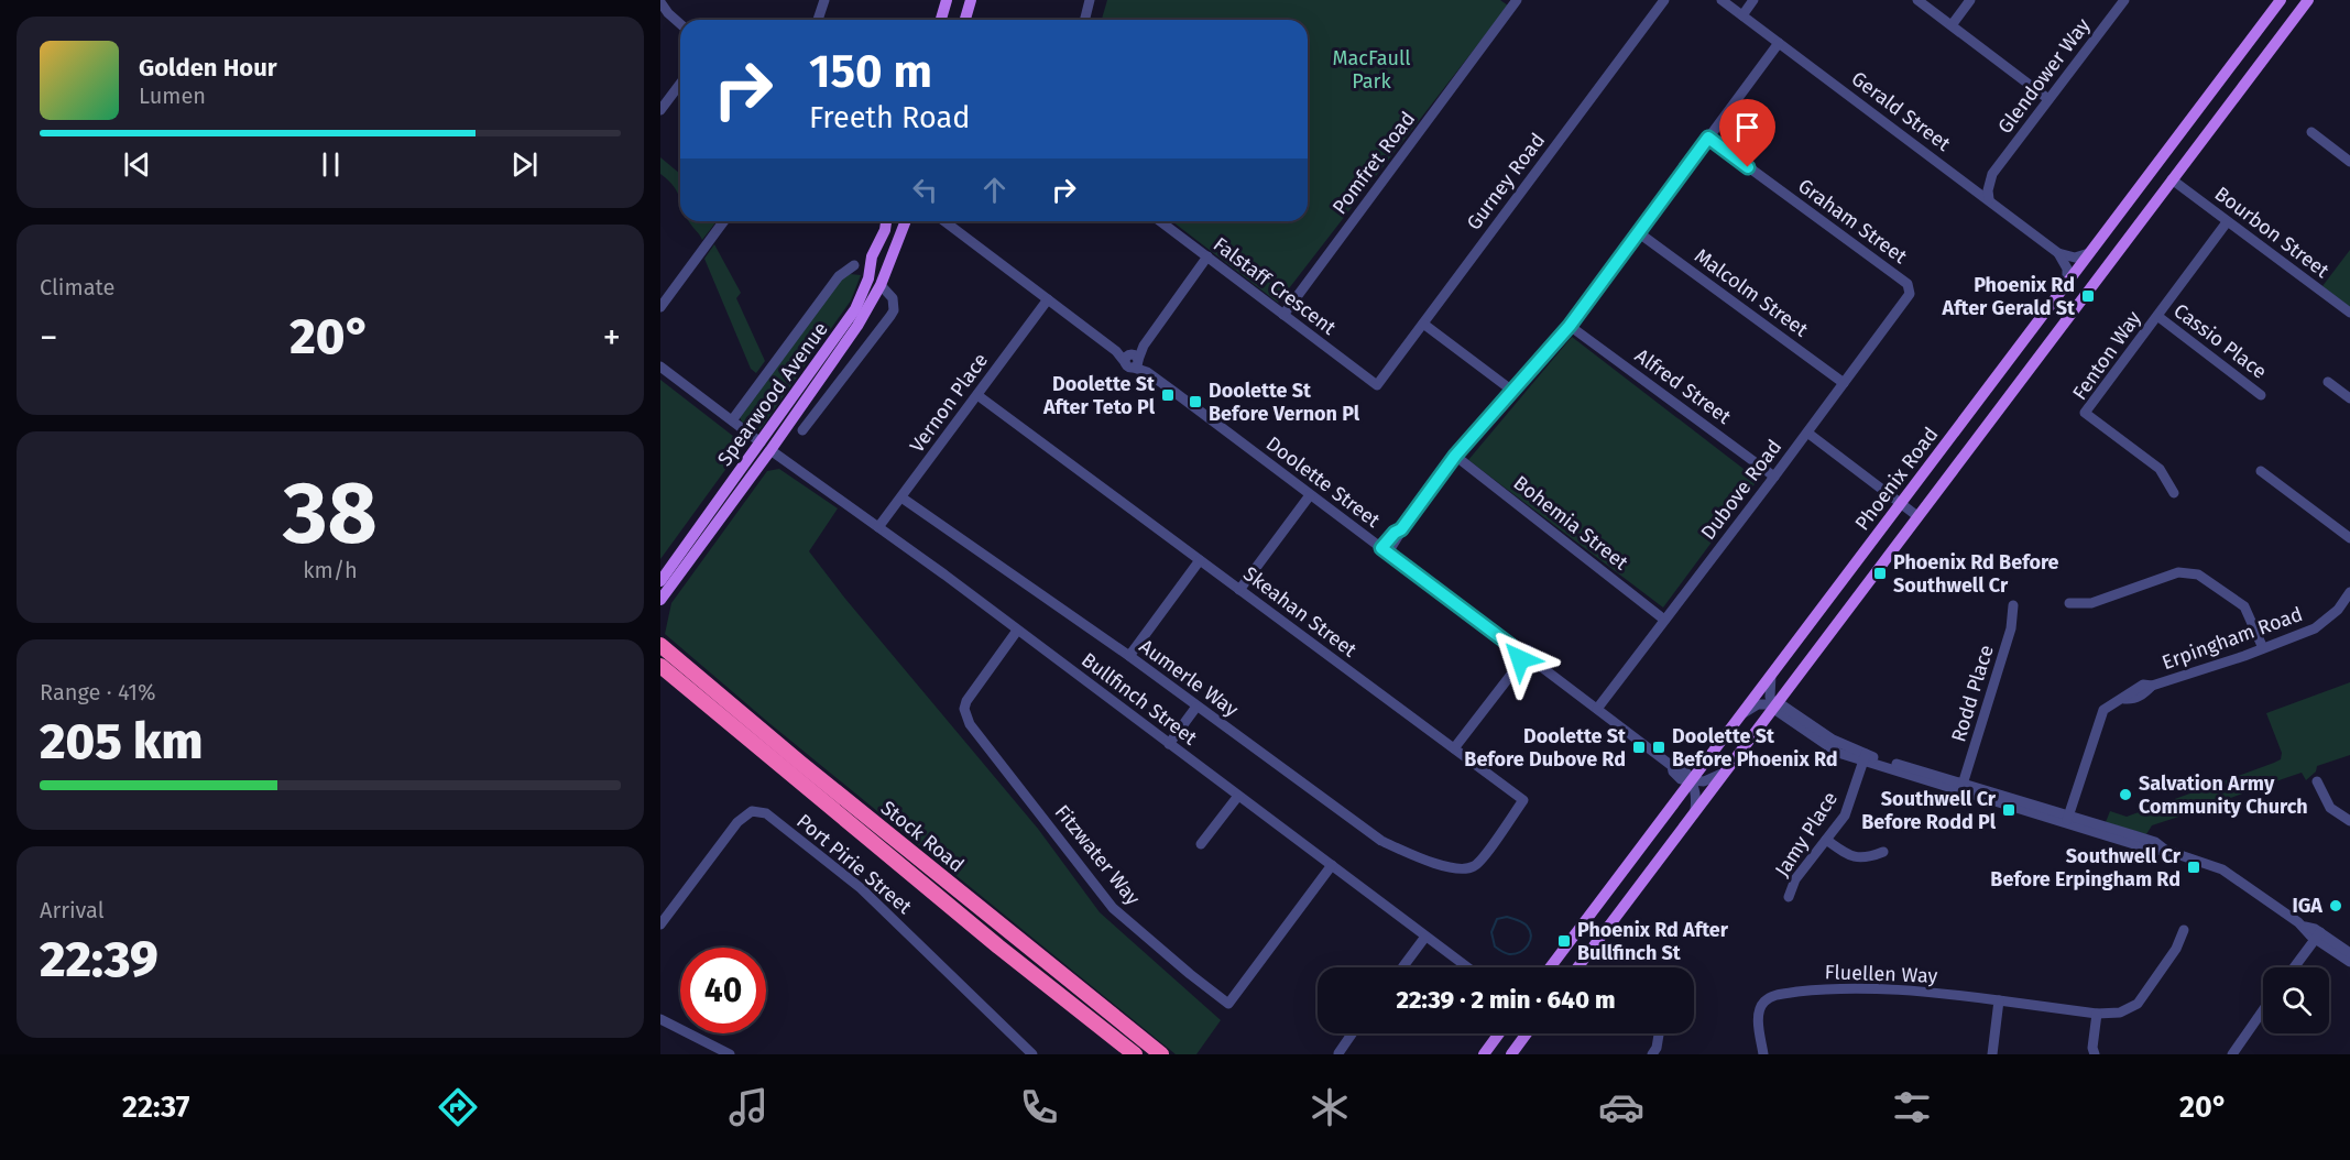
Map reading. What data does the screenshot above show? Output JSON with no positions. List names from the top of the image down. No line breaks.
{"streets":{"highway":["Stock Road"],"main road":["Spearwood Avenue","Phoenix Road"],"street":["Glendower Way","Gerald Street","Pomfret Road","Gurney Road","Graham Street","Bourbon Street","Falstaff Crescent","Malcolm Street","Cassio Place","Fenton Way","Alfred Street","Vernon Place","Doolette Street","Dubove Road","Bohemia Street","Skeahan Street","Erpingham Road","Aumerle Way","Rodd Place","Bullfinch Street","Jamy Place","Fitzwater Way","Port Pirie Street","Fluellen Way"]},"crossings":[["Glendower Way","Gerald Street"],["Pomfret Road","Falstaff Crescent"],["Gurney Road","Falstaff Crescent"],["Graham Street","Dubove Road"],["Bourbon Street","Fenton Way"],["Bourbon Street","Phoenix Road"],["Malcolm Street","Dubove Road"],["Cassio Place","Fenton Way"],["Alfred Street","Dubove Road"],["Spearwood Avenue","Bullfinch Street"],["Vernon Place","Doolette Street"],["Vernon Place","Skeahan Street"],["Vernon Place","Aumerle Way"],["Vernon Place","Bullfinch Street"],["Phoenix Road","Doolette Street"],["Doolette Street","Dubove Road"],["Dubove Road","Bohemia Street"],["Skeahan Street","Aumerle Way"],["Bullfinch Street","Fitzwater Way"]],"parks":["MacFaull Park"],"places":{"transit":["Phoenix Rd After Gerald St","Doolette St After Teto Pl","Doolette St Before Vernon Pl","Phoenix Rd Before Southwell Cr","Doolette St Before Dubove Rd","Doolette St Before Phoenix Rd","Southwell Cr Before Rodd Pl","Southwell Cr Before Erpingham Rd","Phoenix Rd After Bullfinch St"],"other":["Salvation Army Community Church","IGA"]},"page":{"turn":["150 m","Freeth Road"],"song":["Golden Hour","Lumen"],"tile":["Climate",["38","km/h"],["Range · 41%","205 km"],["Arrival","22:39"]],"heat":["−","20°","+"],"limit":"40","trip":"22:39 · 2 min · 640 m","tabs":["22:37","20°"]}}
